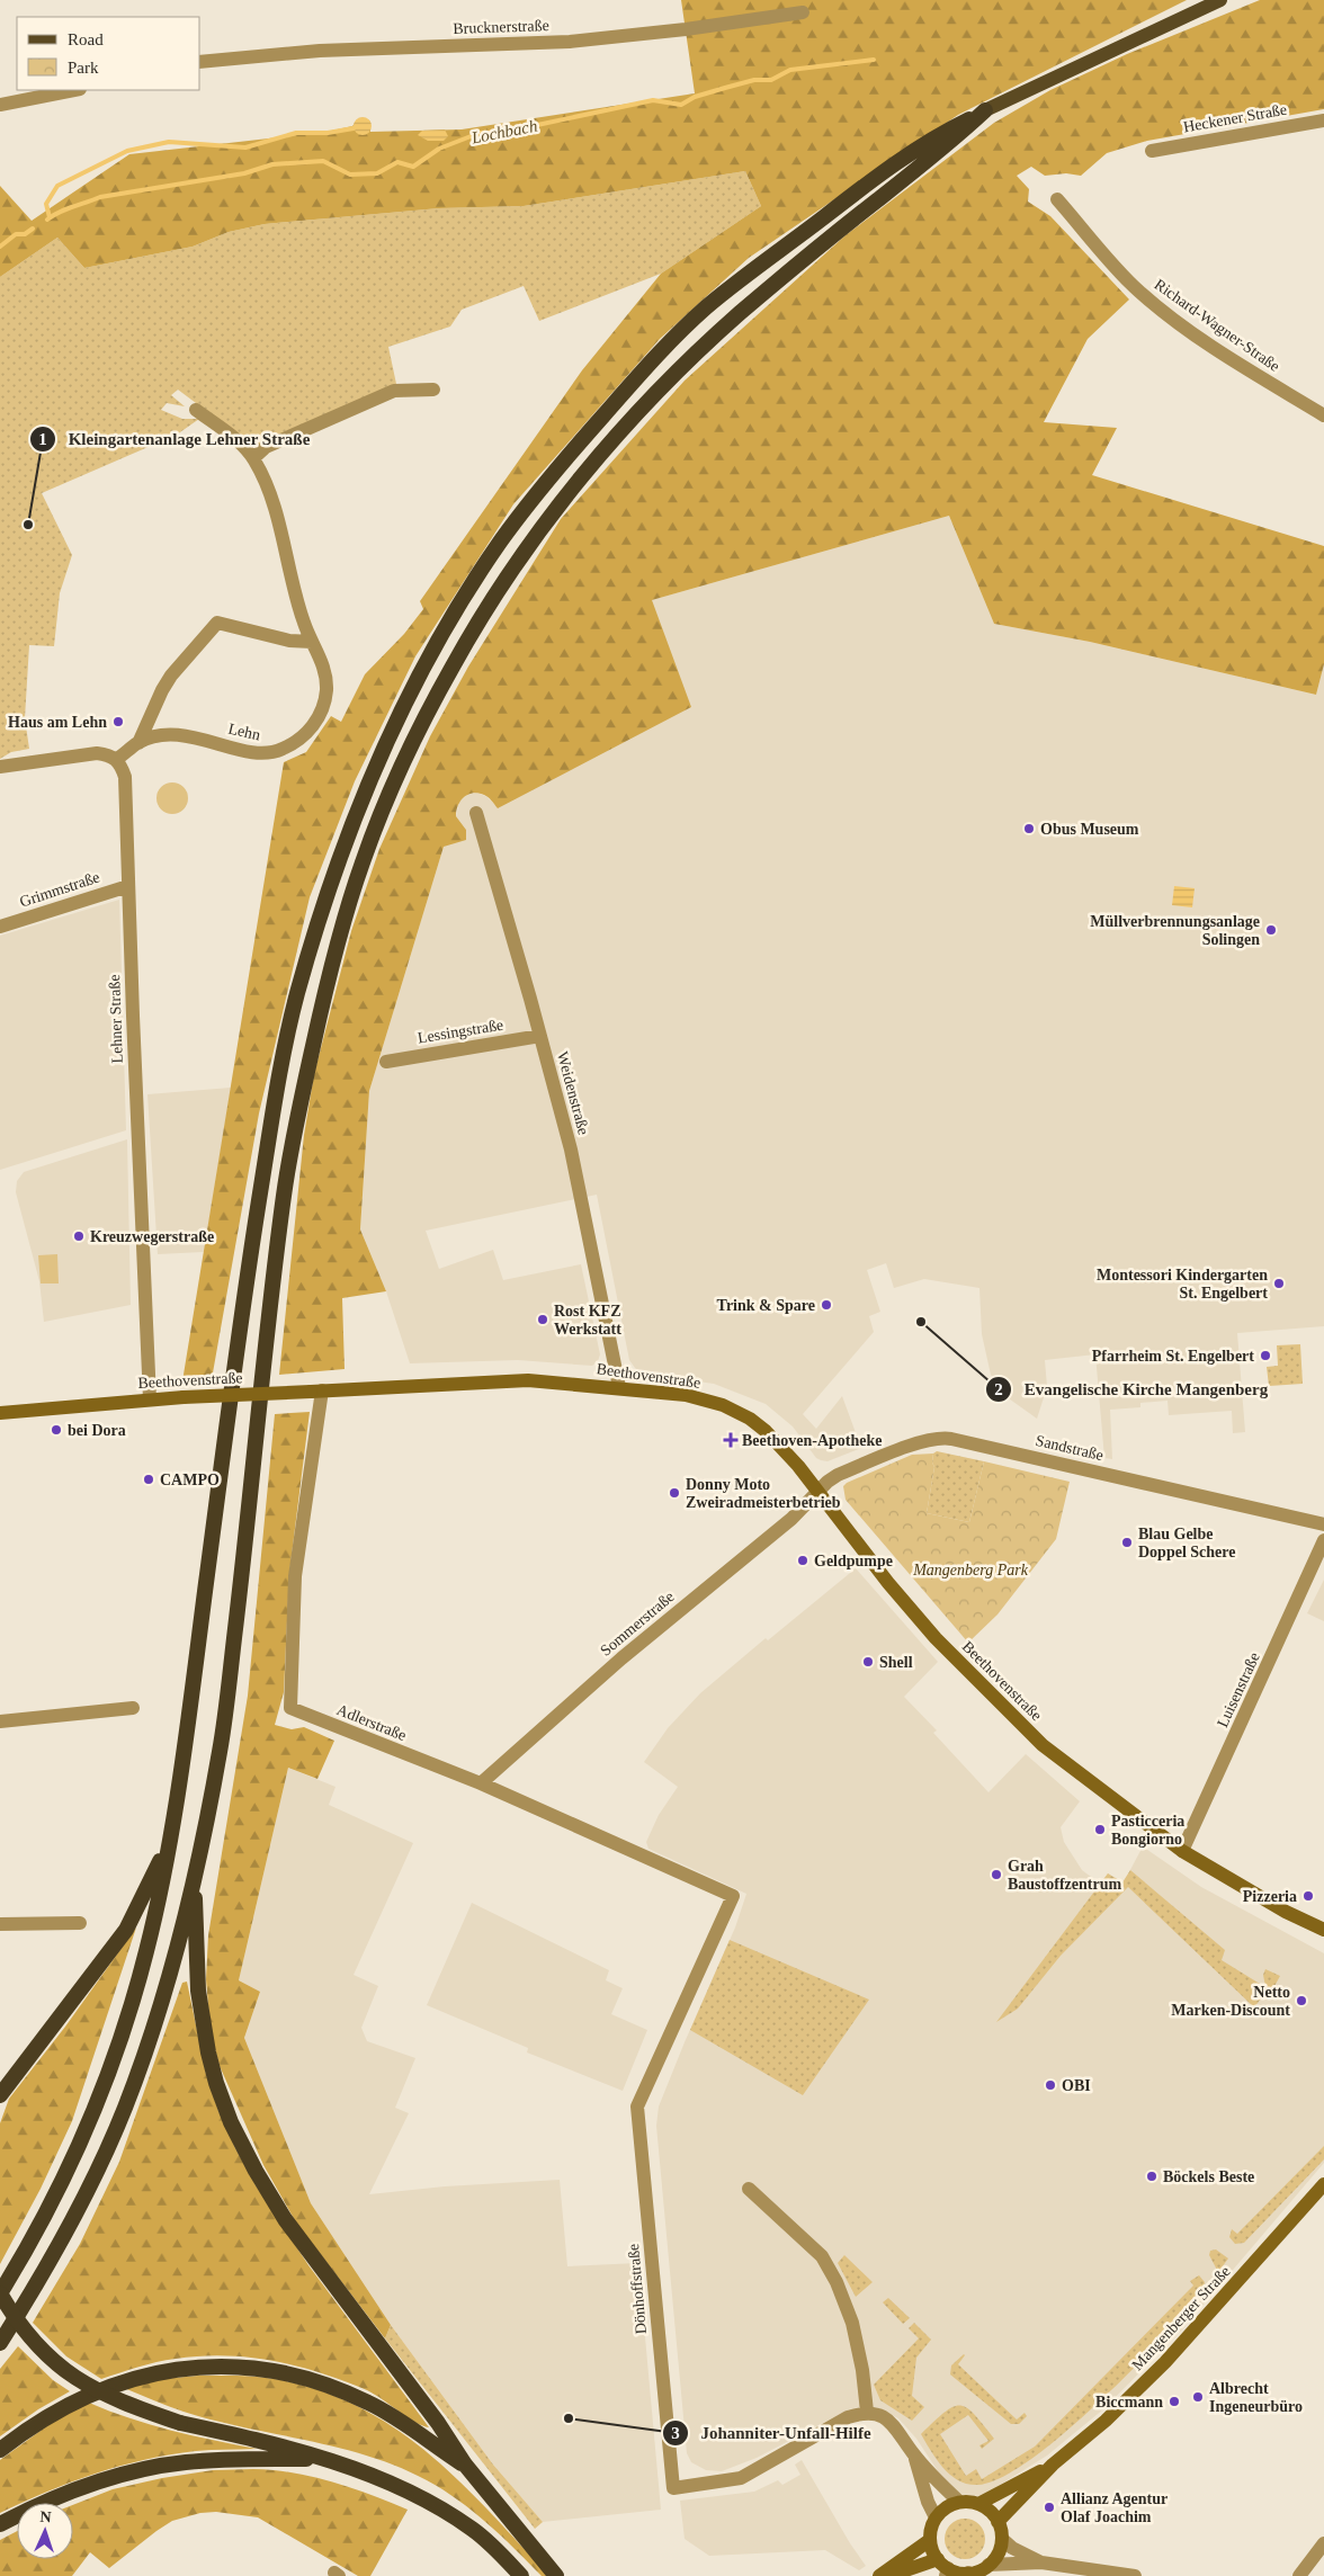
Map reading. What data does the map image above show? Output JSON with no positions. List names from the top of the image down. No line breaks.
{"streets":{"main road":["Beethovenstraße","Mangenberger Straße"],"street":["Brucknerstraße","Heckener Straße","Richard-Wagner-Straße","Lehn","Grimmstraße","Lehner Straße","Lessingstraße","Weidenstraße","Sandstraße","Sommerstraße","Luisenstraße","Adlerstraße","Dönhoffstraße"]},"crossings":[["Lehn","Lehner Straße"],["Grimmstraße","Lehner Straße"],["Lehner Straße","Beethovenstraße"],["Lessingstraße","Weidenstraße"],["Weidenstraße","Beethovenstraße"],["Beethovenstraße","Sandstraße"],["Beethovenstraße","Sommerstraße"],["Beethovenstraße","Luisenstraße"],["Beethovenstraße","Adlerstraße"],["Sandstraße","Sommerstraße"],["Sommerstraße","Adlerstraße"],["Adlerstraße","Dönhoffstraße"]],"water":["Lochbach"],"parks":["Mangenberg Park"],"places":{"other":["Kleingartenanlage Lehner Straße","Haus am Lehn","Obus Museum","Müllverbrennungsanlage Solingen","Kreuzwegerstraße","Montessori Kindergarten St. Engelbert","Trink & Spare","Rost KFZ Werkstatt","Evangelische Kirche Mangenberg","Pfarrheim St. Engelbert","bei Dora","CAMPO","Donny Moto Zweiradmeisterbetrieb","Blau Gelbe Doppel Schere","Geldpumpe","Shell","Pasticceria Bongiorno","Grah Baustoffzentrum","Pizzeria","Netto Marken-Discount","OBI","Böckels Beste","Albrecht Ingeneurbüro","Biccmann","Johanniter-Unfall-Hilfe","Allianz Agentur Olaf Joachim"],"health":["Beethoven-Apotheke"]},"legend":["Road","Park"],"north":"top"}
